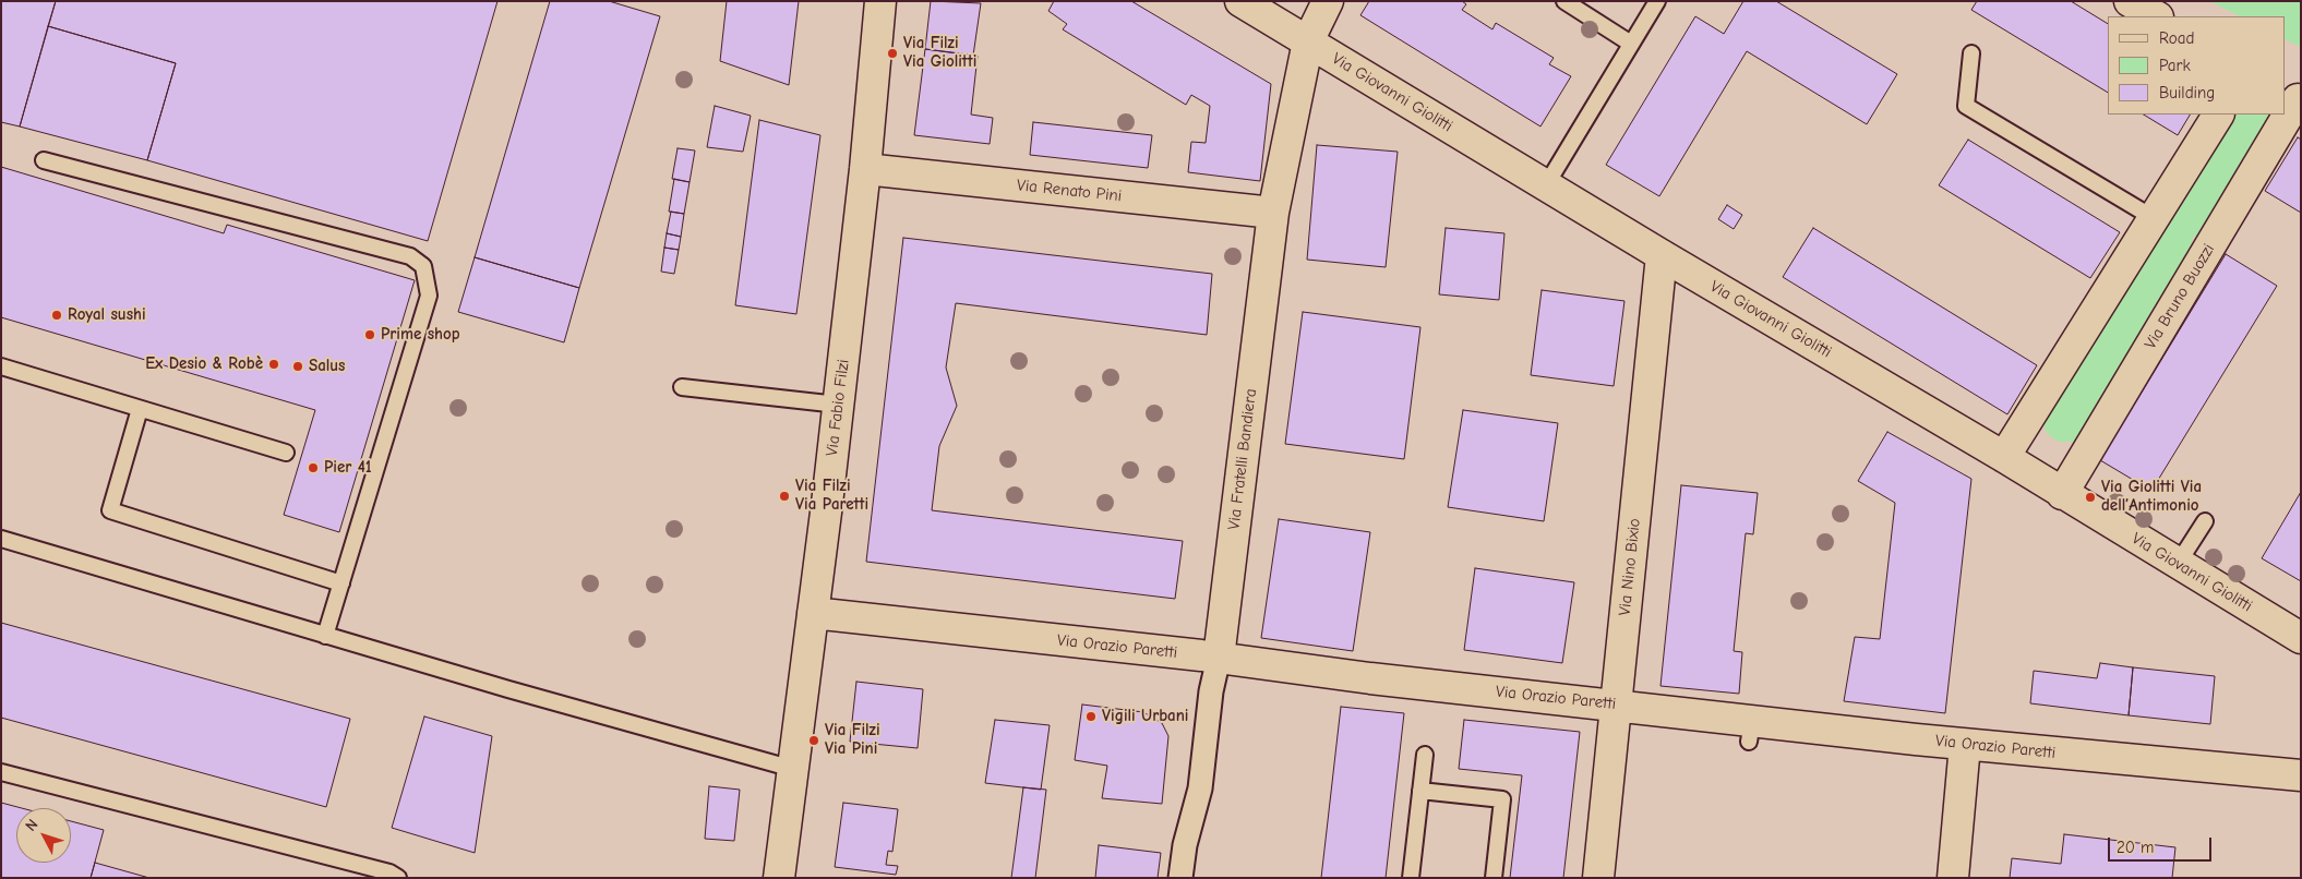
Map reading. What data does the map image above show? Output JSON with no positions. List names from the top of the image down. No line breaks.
{"streets":{"street":["Via Giovanni Giolitti","Via Renato Pini","Via Bruno Buozzi","Via Fabio Filzi","Via Fratelli Bandiera","Via Nino Bixio","Via Orazio Paretti"]},"crossings":[["Via Giovanni Giolitti","Via Bruno Buozzi"],["Via Giovanni Giolitti","Via Fratelli Bandiera"],["Via Giovanni Giolitti","Via Nino Bixio"],["Via Renato Pini","Via Fabio Filzi"],["Via Renato Pini","Via Fratelli Bandiera"],["Via Fabio Filzi","Via Orazio Paretti"],["Via Fratelli Bandiera","Via Orazio Paretti"],["Via Nino Bixio","Via Orazio Paretti"]],"places":["Via Filzi Via Giolitti","Royal sushi","Prime shop","Ex Desio & Robè","Salus","Pier 41","Via Filzi Via Paretti","Via Giolitti Via dell’Antimonio","Vigili Urbani","Via Filzi Via Pini"],"legend":["Road","Park","Building"],"scale_bar":"20 m","north":"top left"}
